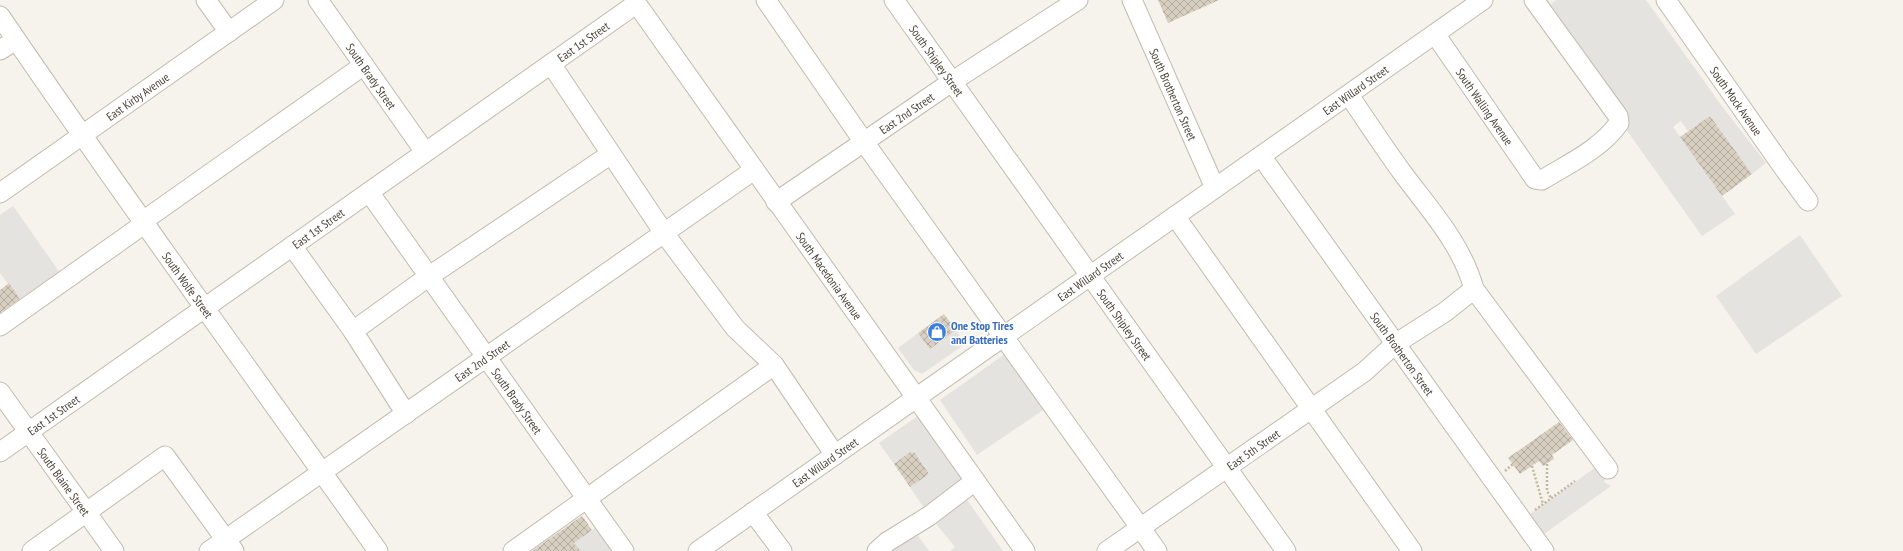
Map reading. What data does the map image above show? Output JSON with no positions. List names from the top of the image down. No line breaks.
{"streets":{"street":["East 1st Street","South Shipley Street","South Brady Street","East Willard Street","South Brotherton Street","East Kirby Avenue","South Mock Avenue","South Walling Avenue","East 2nd Street","South Macedonia Avenue","South Wolfe Street","East 5th Street","South Blaine Street"]},"crossings":[["East 1st Street","South Brady Street"],["East 1st Street","South Macedonia Avenue"],["East 1st Street","South Wolfe Street"],["East 1st Street","South Blaine Street"],["South Shipley Street","East Willard Street"],["South Shipley Street","East 2nd Street"],["South Shipley Street","East 5th Street"],["South Brady Street","East 2nd Street"],["East Willard Street","South Brotherton Street"],["East Willard Street","South Walling Avenue"],["East Willard Street","South Macedonia Avenue"],["South Brotherton Street","East 5th Street"],["East Kirby Avenue","South Wolfe Street"],["East 2nd Street","South Macedonia Avenue"],["East 2nd Street","South Wolfe Street"]],"places":{"shop":["One Stop Tires and Batteries"]}}
